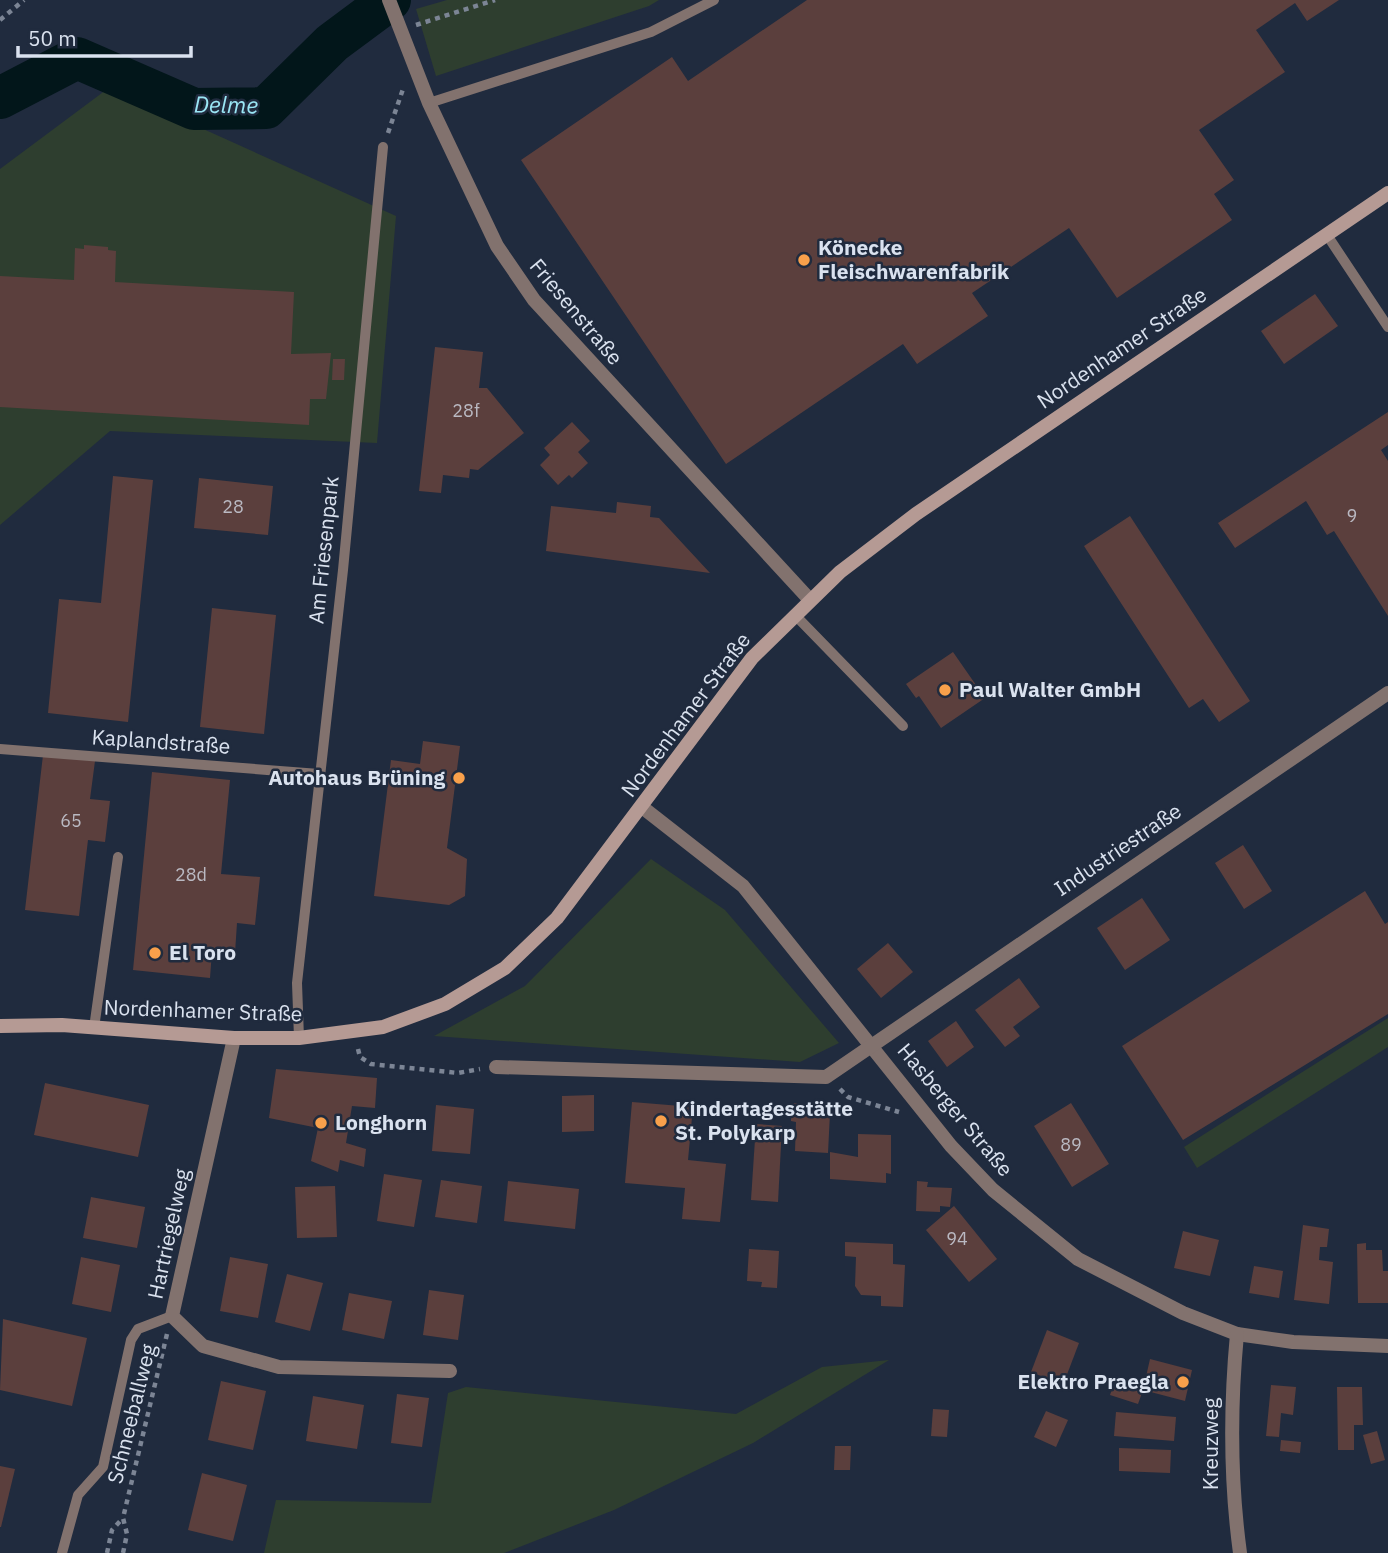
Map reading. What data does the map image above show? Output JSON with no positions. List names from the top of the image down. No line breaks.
{"streets":{"street":["Friesenstraße","Nordenhamer Straße","Industriestraße","Hasberger Straße","Hartriegelweg","Kreuzweg"],"lane":["Am Friesenpark","Kaplandstraße"],"path":["Schneeballweg"]},"crossings":[["Friesenstraße","Nordenhamer Straße"],["Nordenhamer Straße","Am Friesenpark"],["Nordenhamer Straße","Hasberger Straße"],["Nordenhamer Straße","Hartriegelweg"],["Am Friesenpark","Kaplandstraße"],["Industriestraße","Hasberger Straße"],["Hasberger Straße","Kreuzweg"],["Hartriegelweg","Schneeballweg"]],"water":["Delme"],"places":["Könecke Fleischwarenfabrik","Paul Walter GmbH","Autohaus Brüning","El Toro","Kindertagesstätte St. Polykarp","Longhorn","Elektro Praegla"],"house_numbers":["28f","28","9","65","28d","89","94"],"scale_bar":"50 m"}
